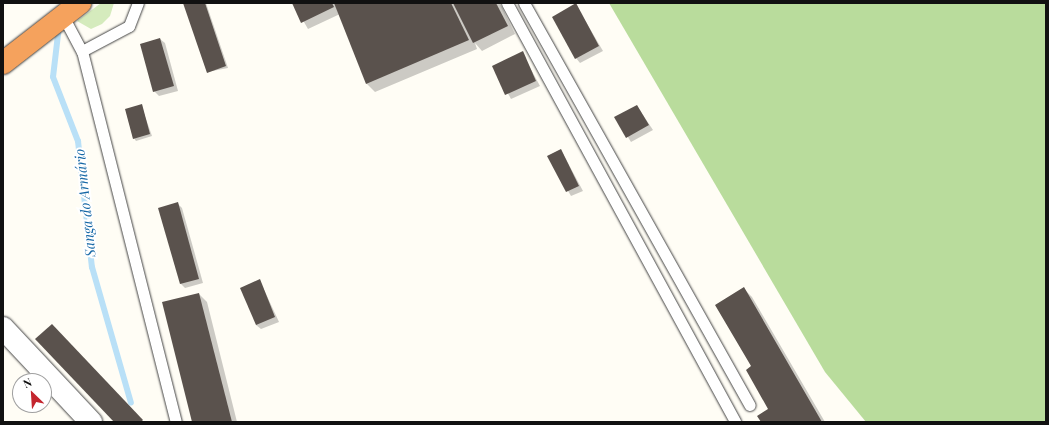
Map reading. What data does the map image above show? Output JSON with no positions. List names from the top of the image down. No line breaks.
{"water":["Sanga do Armário"],"north":"top left"}
